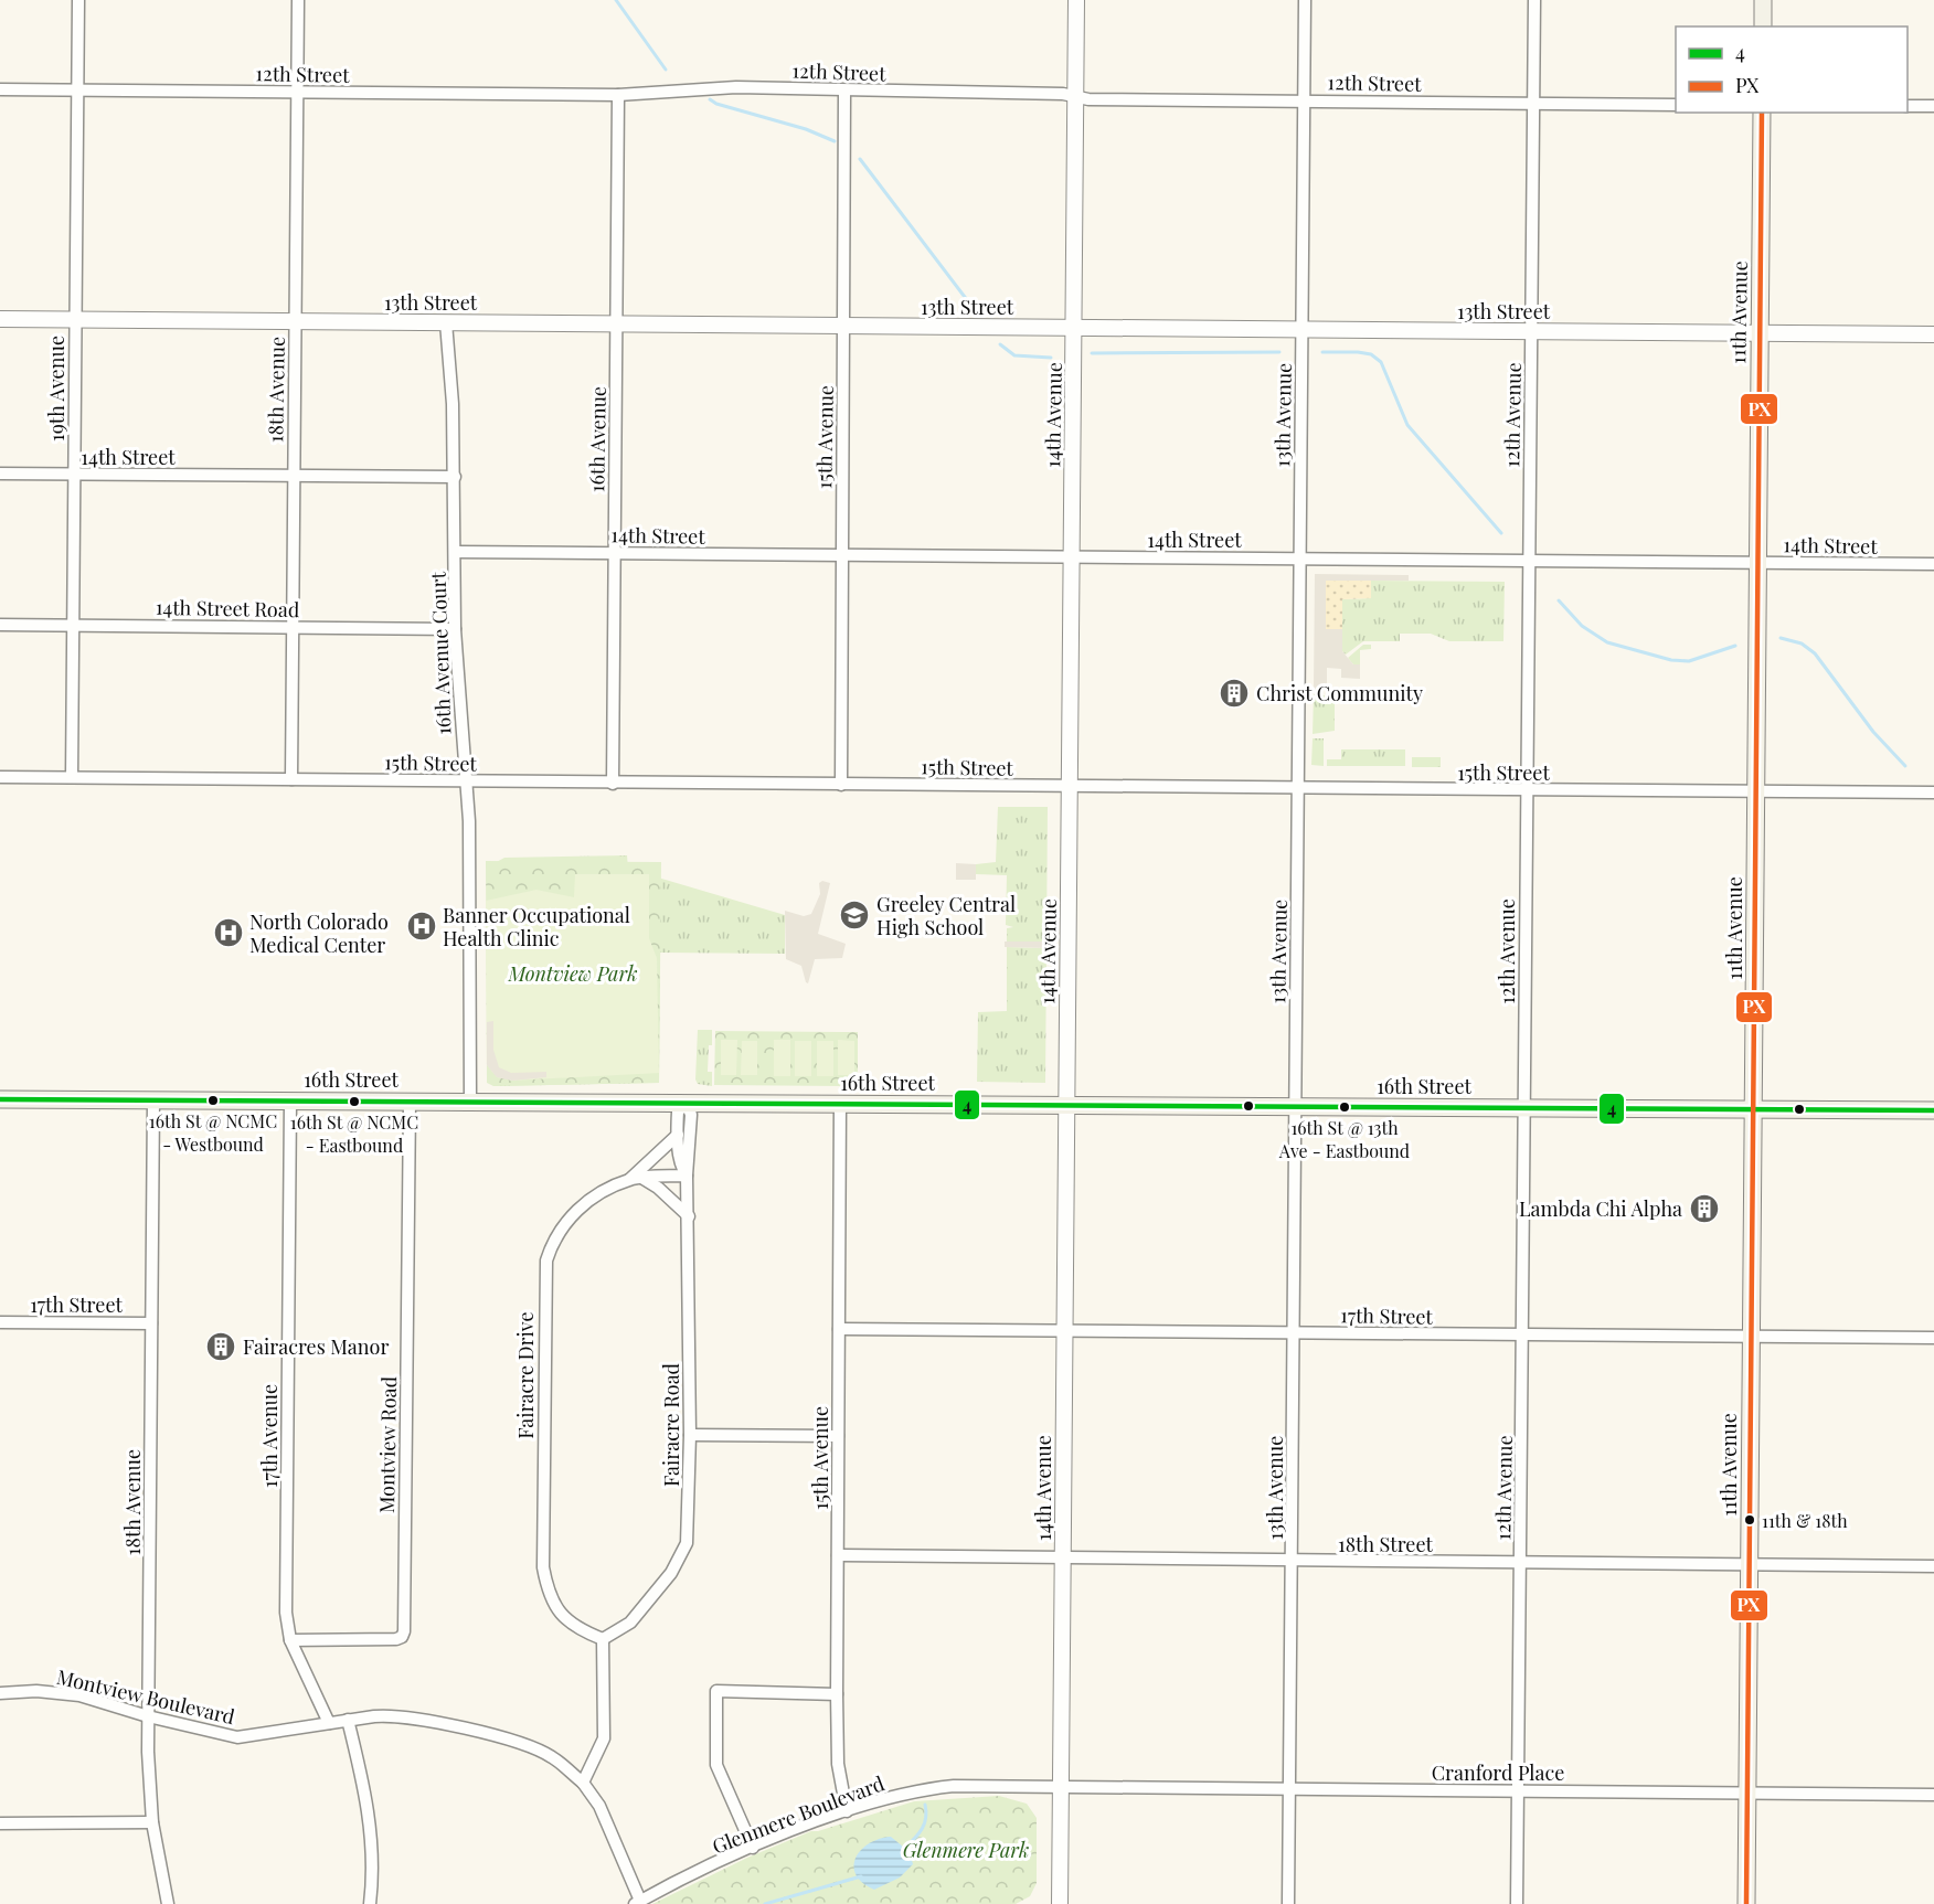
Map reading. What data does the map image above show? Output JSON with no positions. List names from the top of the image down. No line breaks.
{"streets":{"main road":["11th Avenue","16th Street"],"street":["12th Street","13th Street","19th Avenue","18th Avenue","14th Avenue","13th Avenue","12th Avenue","15th Avenue","16th Avenue","14th Street","14th Street Road","16th Avenue Court","15th Street","17th Street","Fairacre Drive","Fairacre Road","17th Avenue","Montview Road","18th Street","Montview Boulevard","Cranford Place","Glenmere Boulevard"]},"crossings":[["12th Street","19th Avenue"],["12th Street","18th Avenue"],["12th Street","14th Avenue"],["12th Street","13th Avenue"],["12th Street","12th Avenue"],["12th Street","15th Avenue"],["12th Street","16th Avenue"],["13th Street","11th Avenue"],["13th Street","19th Avenue"],["13th Street","18th Avenue"],["13th Street","14th Avenue"],["13th Street","13th Avenue"],["13th Street","12th Avenue"],["13th Street","15th Avenue"],["13th Street","16th Avenue"],["13th Street","16th Avenue Court"],["11th Avenue","14th Street"],["11th Avenue","15th Street"],["11th Avenue","16th Street"],["11th Avenue","17th Street"],["11th Avenue","18th Street"],["11th Avenue","Cranford Place"],["19th Avenue","14th Street"],["19th Avenue","14th Street Road"],["19th Avenue","15th Street"],["18th Avenue","14th Street"],["18th Avenue","14th Street Road"],["18th Avenue","15th Street"],["18th Avenue","16th Street"],["18th Avenue","17th Street"],["18th Avenue","Montview Boulevard"],["14th Avenue","14th Street"],["14th Avenue","15th Street"],["14th Avenue","16th Street"],["14th Avenue","17th Street"],["14th Avenue","18th Street"],["14th Avenue","Cranford Place"],["14th Avenue","Glenmere Boulevard"],["13th Avenue","14th Street"],["13th Avenue","15th Street"],["13th Avenue","16th Street"],["13th Avenue","17th Street"],["13th Avenue","18th Street"],["13th Avenue","Cranford Place"],["12th Avenue","14th Street"],["12th Avenue","15th Street"],["12th Avenue","16th Street"],["12th Avenue","17th Street"],["12th Avenue","18th Street"],["12th Avenue","Cranford Place"],["15th Avenue","14th Street"],["15th Avenue","15th Street"],["15th Avenue","16th Street"],["15th Avenue","17th Street"],["15th Avenue","18th Street"],["15th Avenue","Glenmere Boulevard"],["16th Avenue","14th Street"],["16th Avenue","15th Street"],["14th Street","16th Avenue Court"],["14th Street Road","16th Avenue Court"],["16th Avenue Court","15th Street"],["16th Avenue Court","16th Street"],["16th Street","Fairacre Road"],["16th Street","17th Avenue"],["16th Street","Montview Road"],["Fairacre Drive","Fairacre Road"],["17th Avenue","Montview Road"],["17th Avenue","Montview Boulevard"],["Cranford Place","Glenmere Boulevard"]],"parks":["Montview Park","Glenmere Park"],"places":{"building":["Christ Community","Lambda Chi Alpha","Fairacres Manor"],"school or university":["Greeley Central High School"],"hospital":["Banner Occupational Health Clinic","North Colorado Medical Center"],"other":["16th St @ NCMC - Westbound","16th St @ NCMC - Eastbound","16th St @ 13th Ave - Eastbound","11th & 18th"]},"lines":["transit line PX","transit line 4"],"legend":["4","PX"]}
